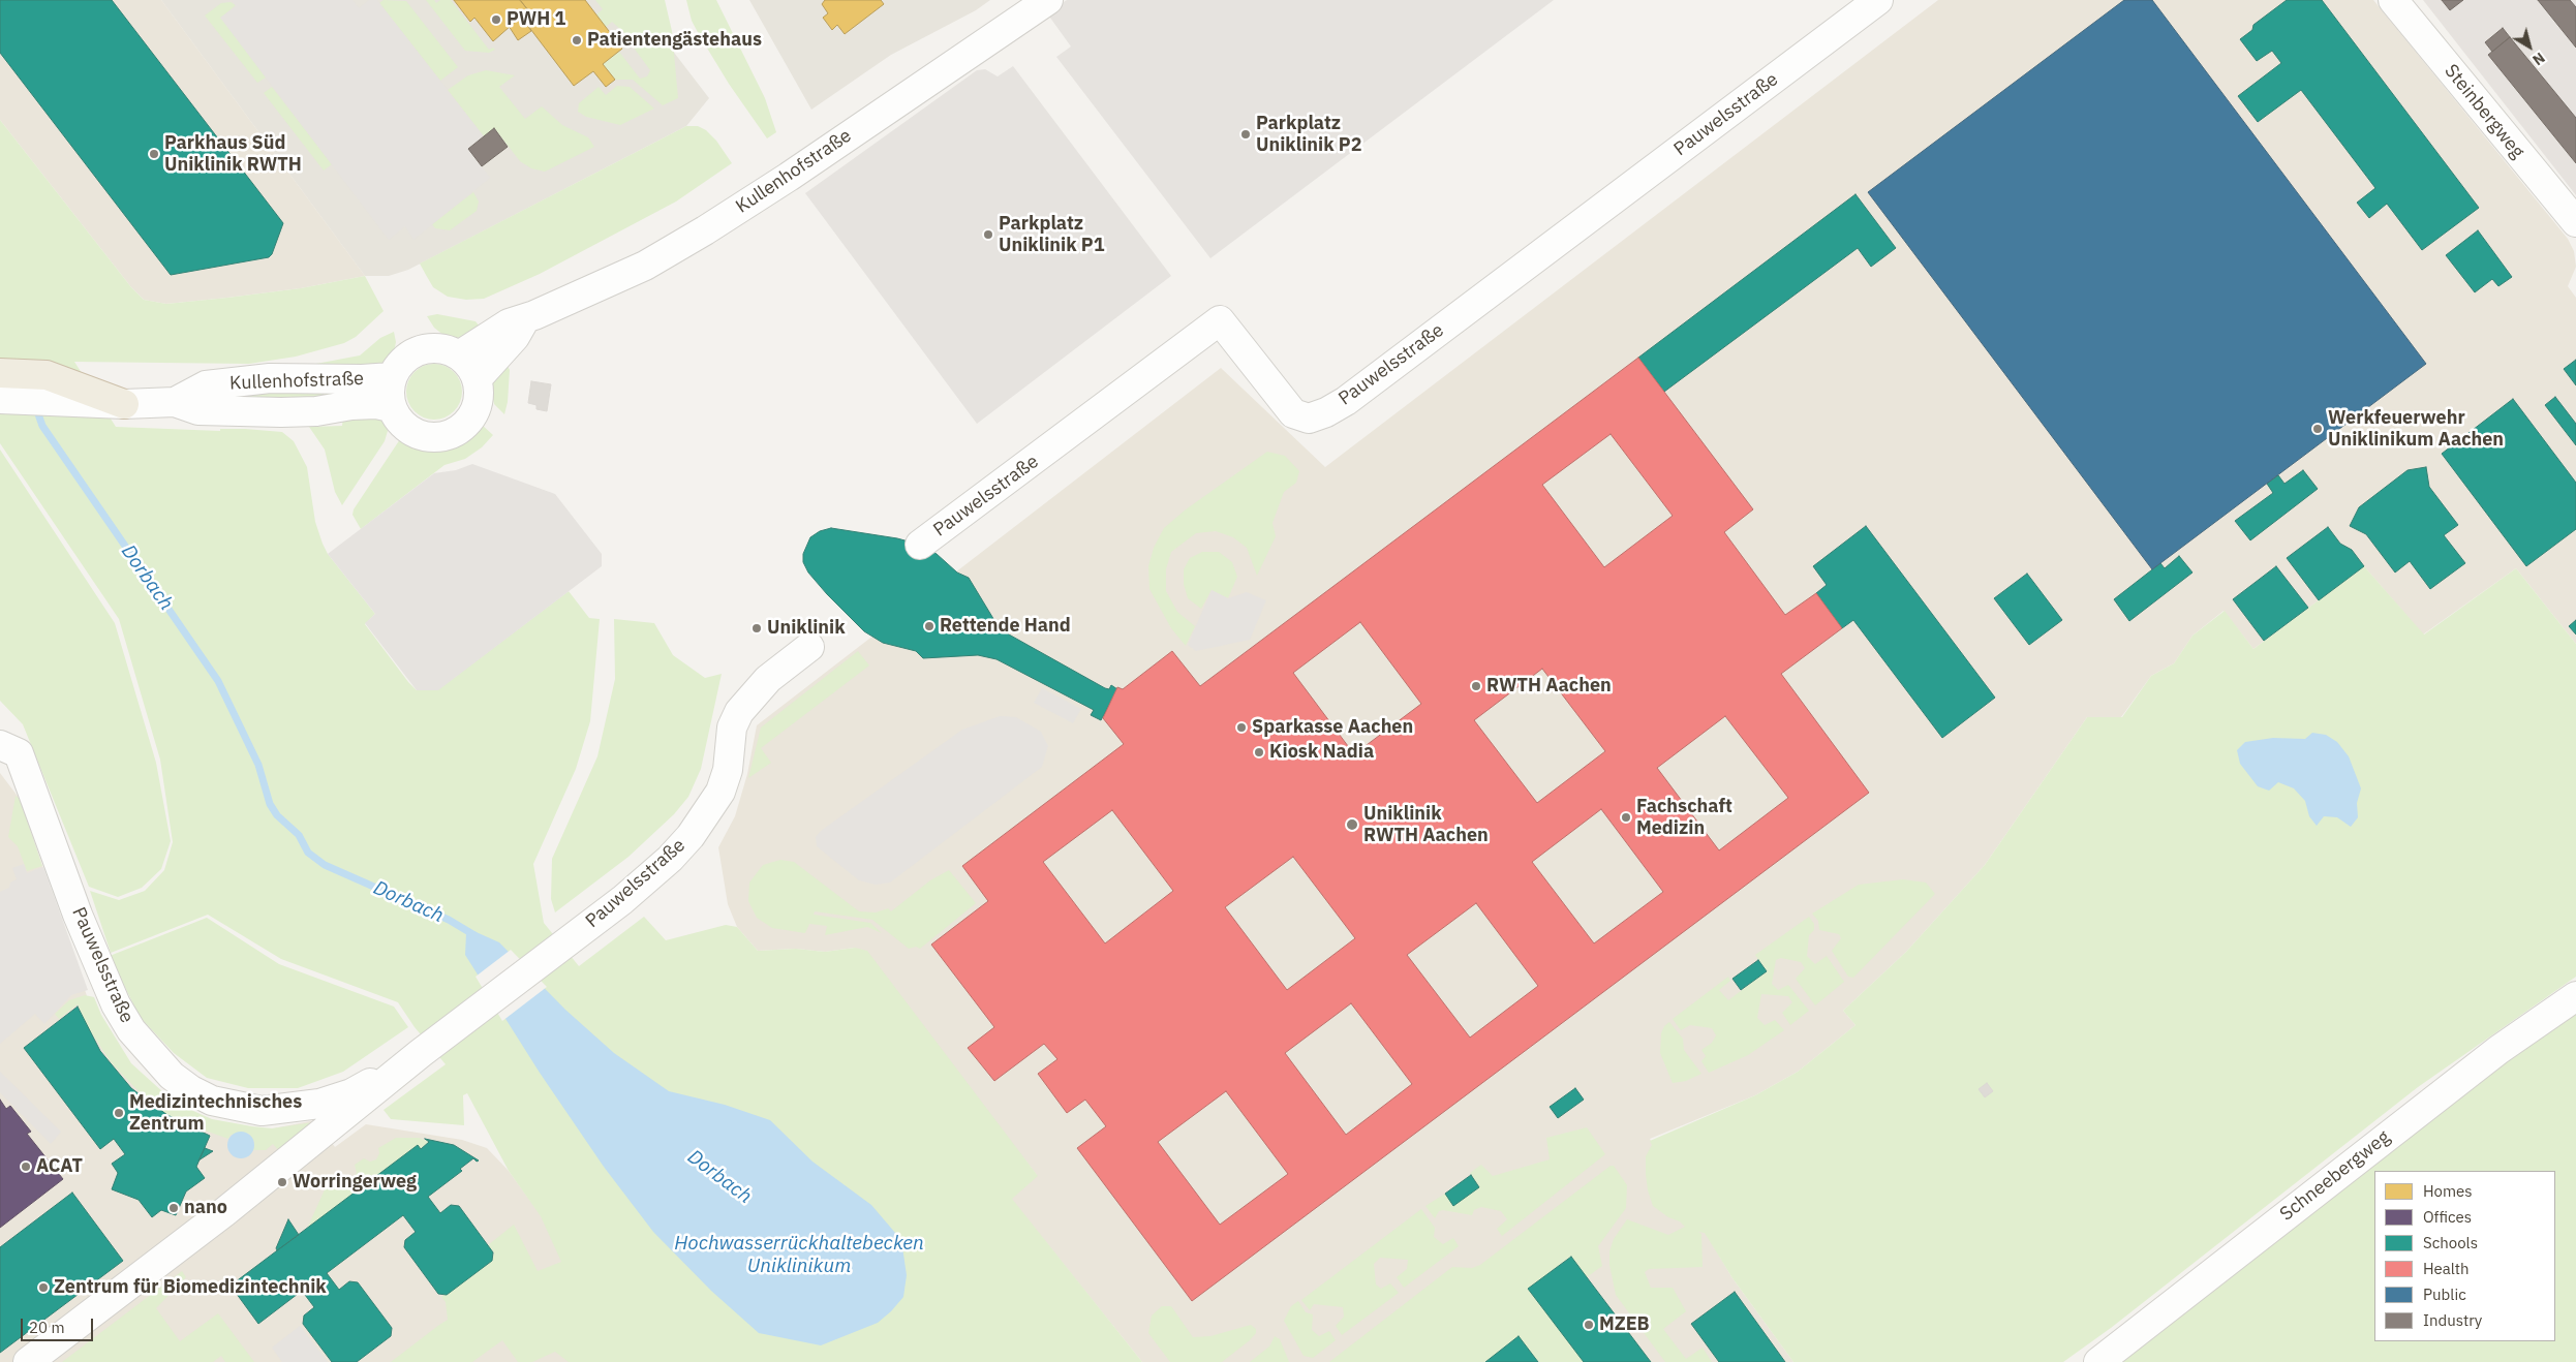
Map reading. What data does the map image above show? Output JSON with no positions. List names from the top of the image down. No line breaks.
{"streets":{"street":["Steinbergweg","Pauwelsstraße","Kullenhofstraße","Schneebergweg"]},"water":["Dorbach","Hochwasserrückhaltebecken Uniklinikum"],"places":["PWH 1","Patientengästehaus","Parkplatz Uniklinik P2","Parkhaus Süd Uniklinik RWTH","Parkplatz Uniklinik P1","Werkfeuerwehr Uniklinikum Aachen","Rettende Hand","Uniklinik","RWTH Aachen","Sparkasse Aachen","Kiosk Nadia","Fachschaft Medizin","Uniklinik RWTH Aachen","Medizintechnisches Zentrum","ACAT","Worringerweg","nano","Zentrum für Biomedizintechnik","MZEB"],"legend":["Homes","Offices","Schools","Health","Public","Industry"],"scale_bar":"20 m","north":"bottom right"}
